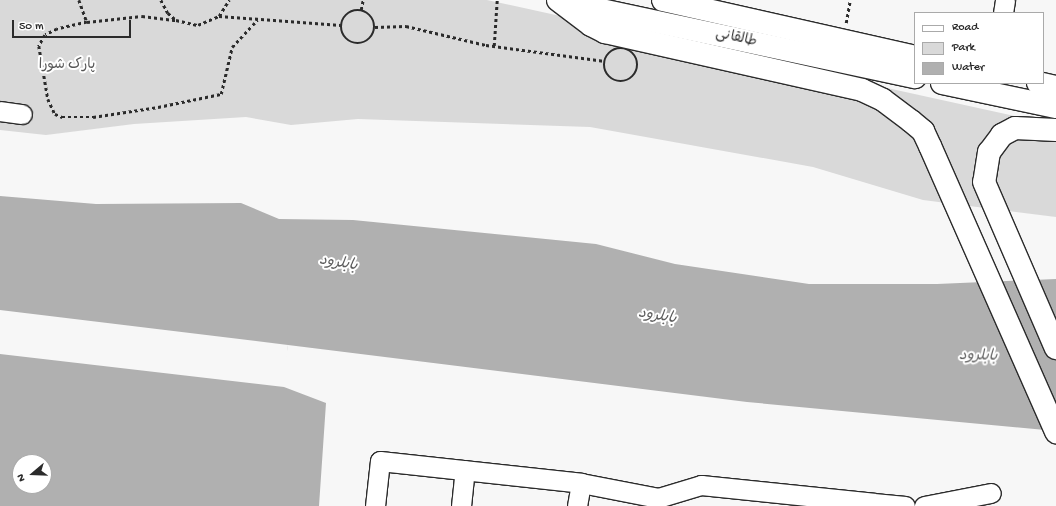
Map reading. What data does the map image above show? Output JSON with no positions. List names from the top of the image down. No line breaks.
{"streets":{"main road":["طالقانی"]},"water":["بابلرود"],"parks":["پارک شورا"],"legend":["Road","Park","Water"],"scale_bar":"50 m","north":"left"}
